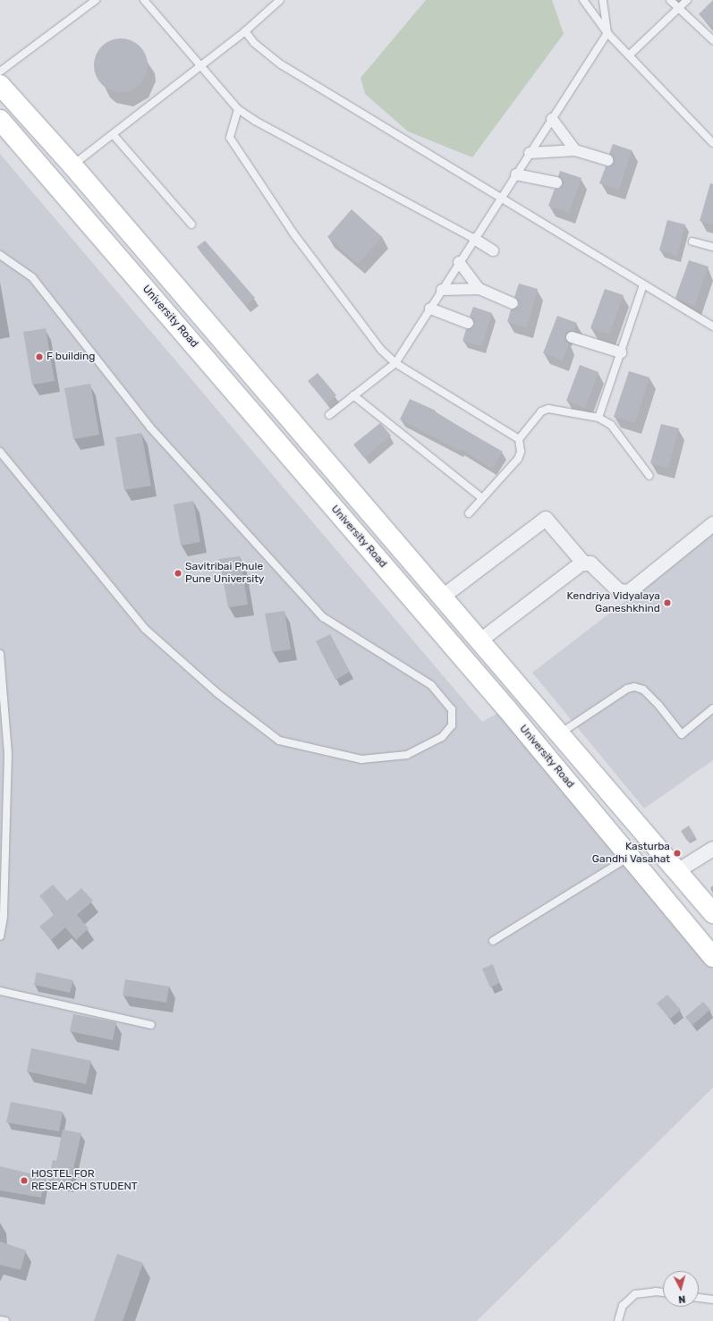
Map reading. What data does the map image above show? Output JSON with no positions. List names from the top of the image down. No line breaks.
{"streets":{"main road":["University Road"]},"places":["F building","Savitribai Phule Pune University","Kendriya Vidyalaya Ganeshkhind","Kasturba Gandhi Vasahat","HOSTEL FOR RESEARCH STUDENT"],"north":"bottom"}
